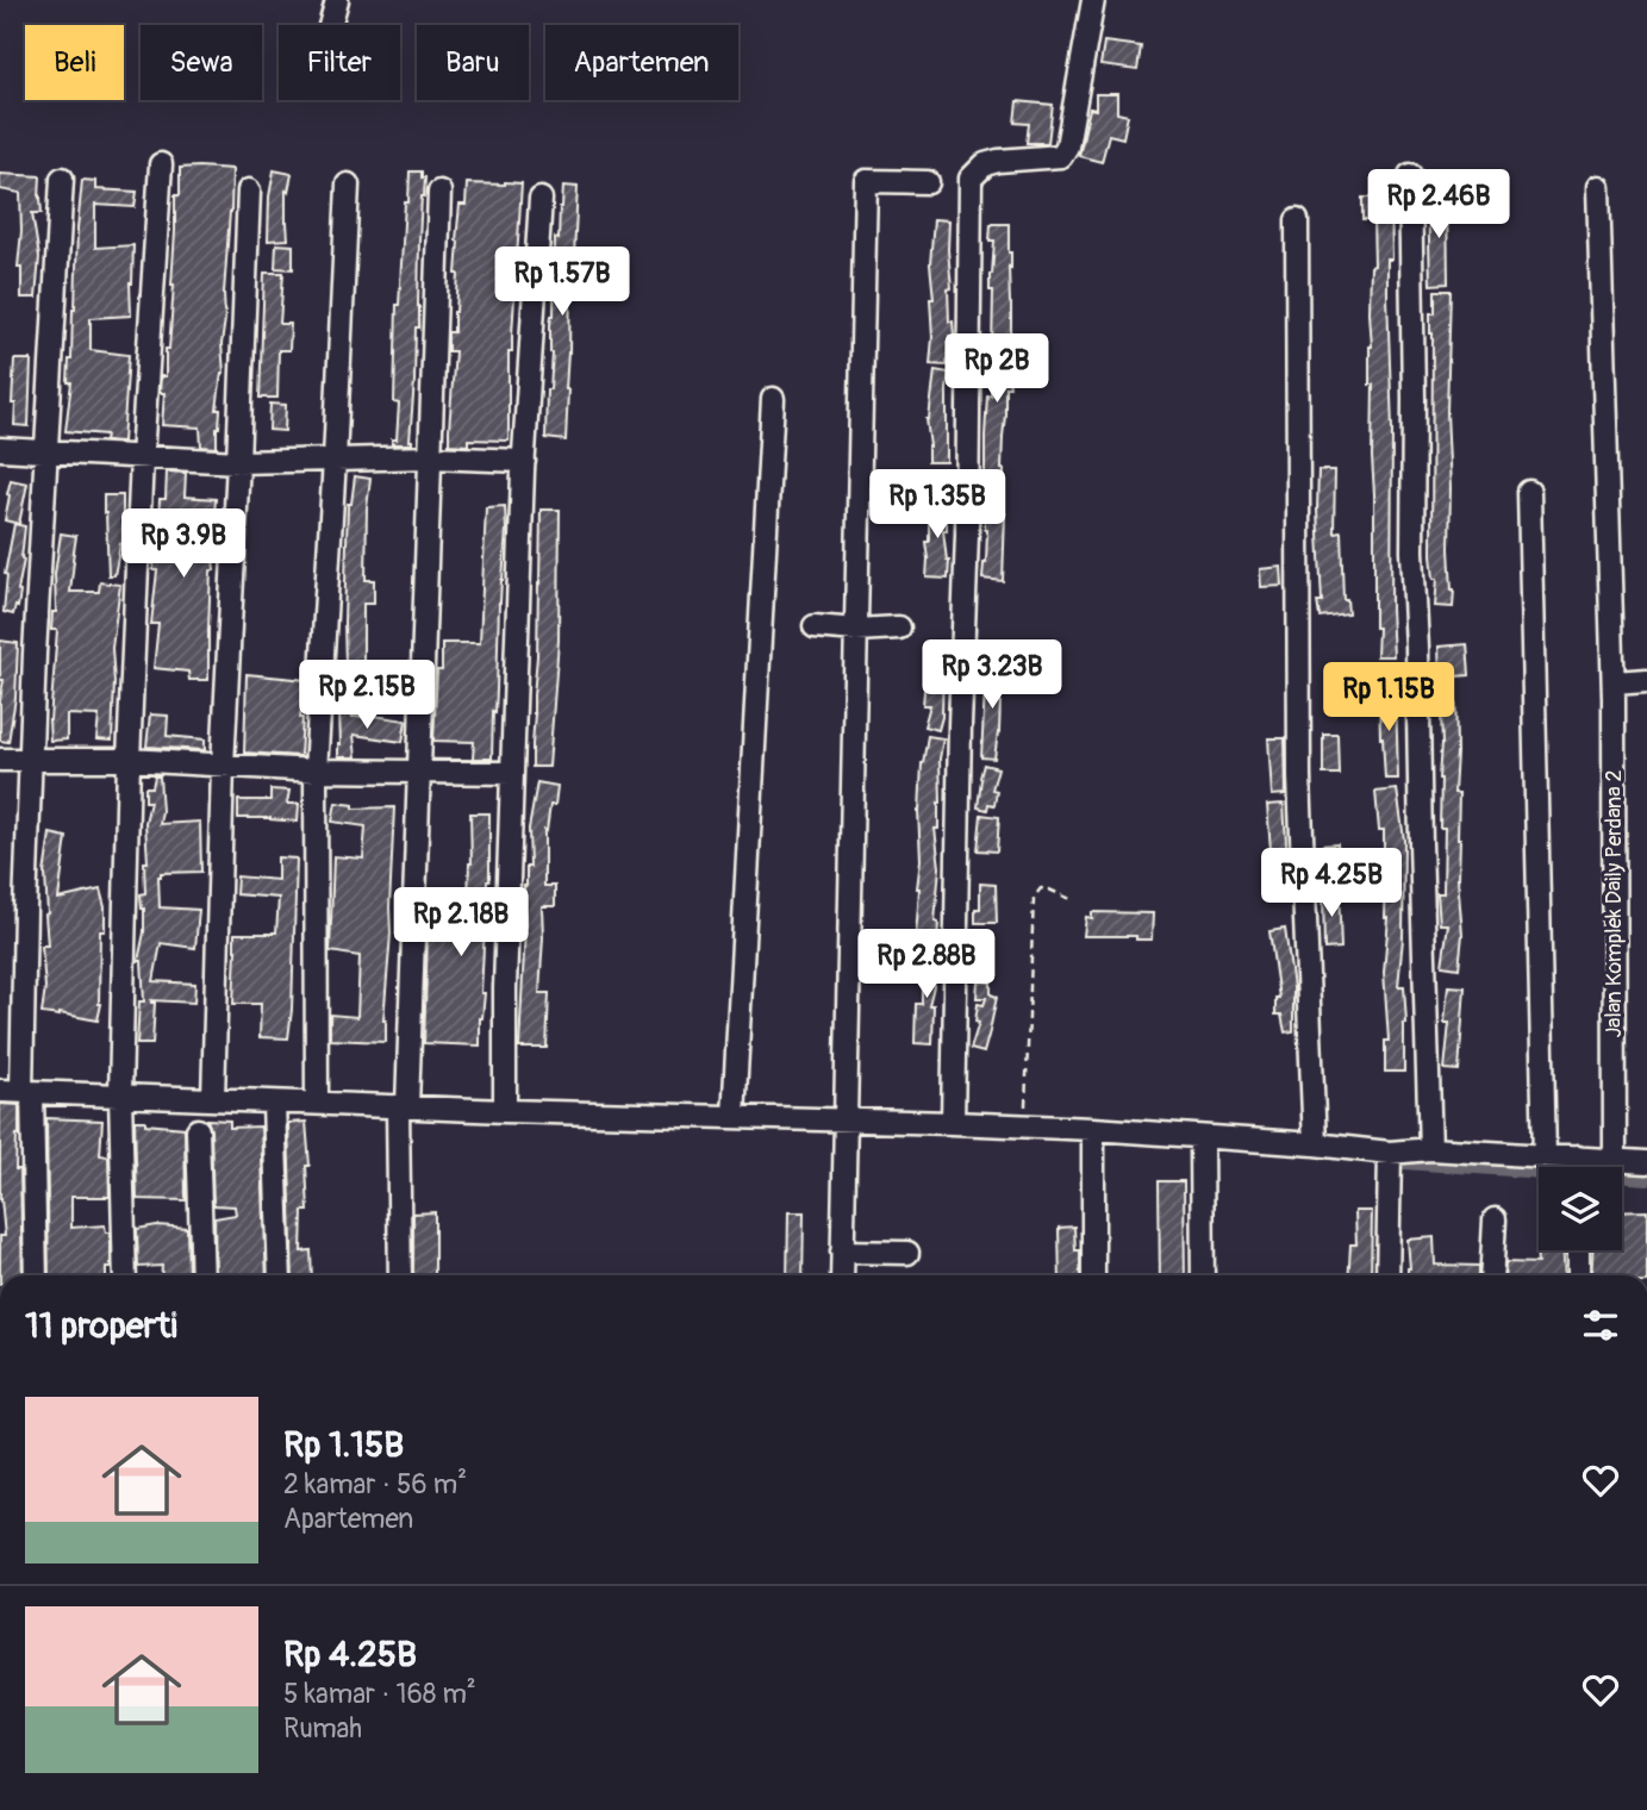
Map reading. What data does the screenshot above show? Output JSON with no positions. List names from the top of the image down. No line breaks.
{"streets":{"street":["Jalan Komplek Daily Perdana 2"]},"page":{"chip":["Beli","Sewa","Filter","Baru","Apartemen"],"price":["Rp 2.46B","Rp 1.57B","Rp 2B","Rp 1.35B","Rp 3.9B","Rp 3.23B","Rp 2.15B","Rp 1.15B","Rp 4.25B","Rp 2.18B","Rp 2.88B"],"heading":"11 properti","list":[{"name":"Rp 1.15B","note":"2 kamar · 56 m² · Apartemen"},{"name":"Rp 4.25B","note":"5 kamar · 168 m² · Rumah"}]}}
